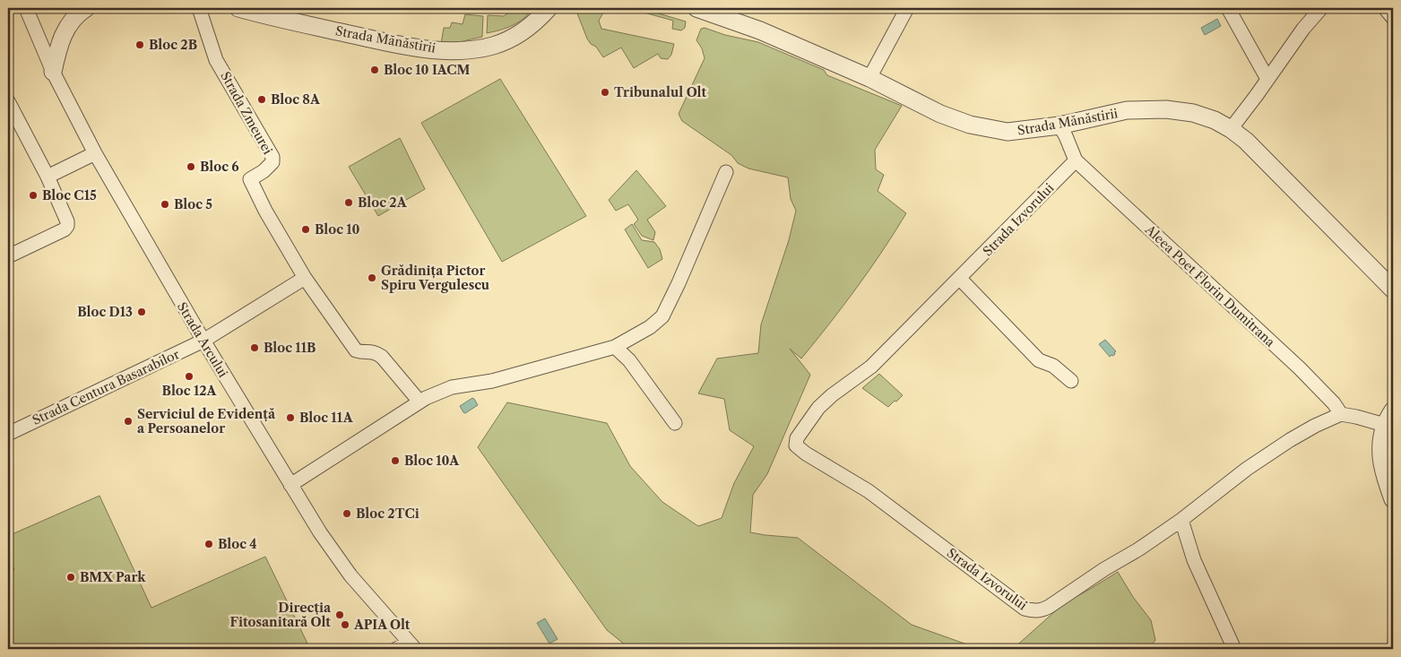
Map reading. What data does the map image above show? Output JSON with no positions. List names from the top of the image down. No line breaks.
{"streets":{"street":["Strada Mănăstirii","Strada Zmeurei","Strada Izvorului","Aleea Poet Florin Dumitrana","Strada Arcului","Strada Centura Basarabilor"]},"crossings":[["Strada Izvorului","Aleea Poet Florin Dumitrana"],["Strada Arcului","Strada Centura Basarabilor"]],"places":["Bloc 2B","Bloc 10 IACM","Tribunalul Olt","Bloc 8A","Bloc 6","Bloc C15","Bloc 2A","Bloc 5","Bloc 10","Grădinița Pictor Spiru Vergulescu","Bloc D13","Bloc 11B","Bloc 12A","Bloc 11A","Serviciul de Evidență a Persoanelor","Bloc 10A","Bloc 2TCi","Bloc 4","BMX Park","Direcția Fitosanitară Olt","APIA Olt"]}
